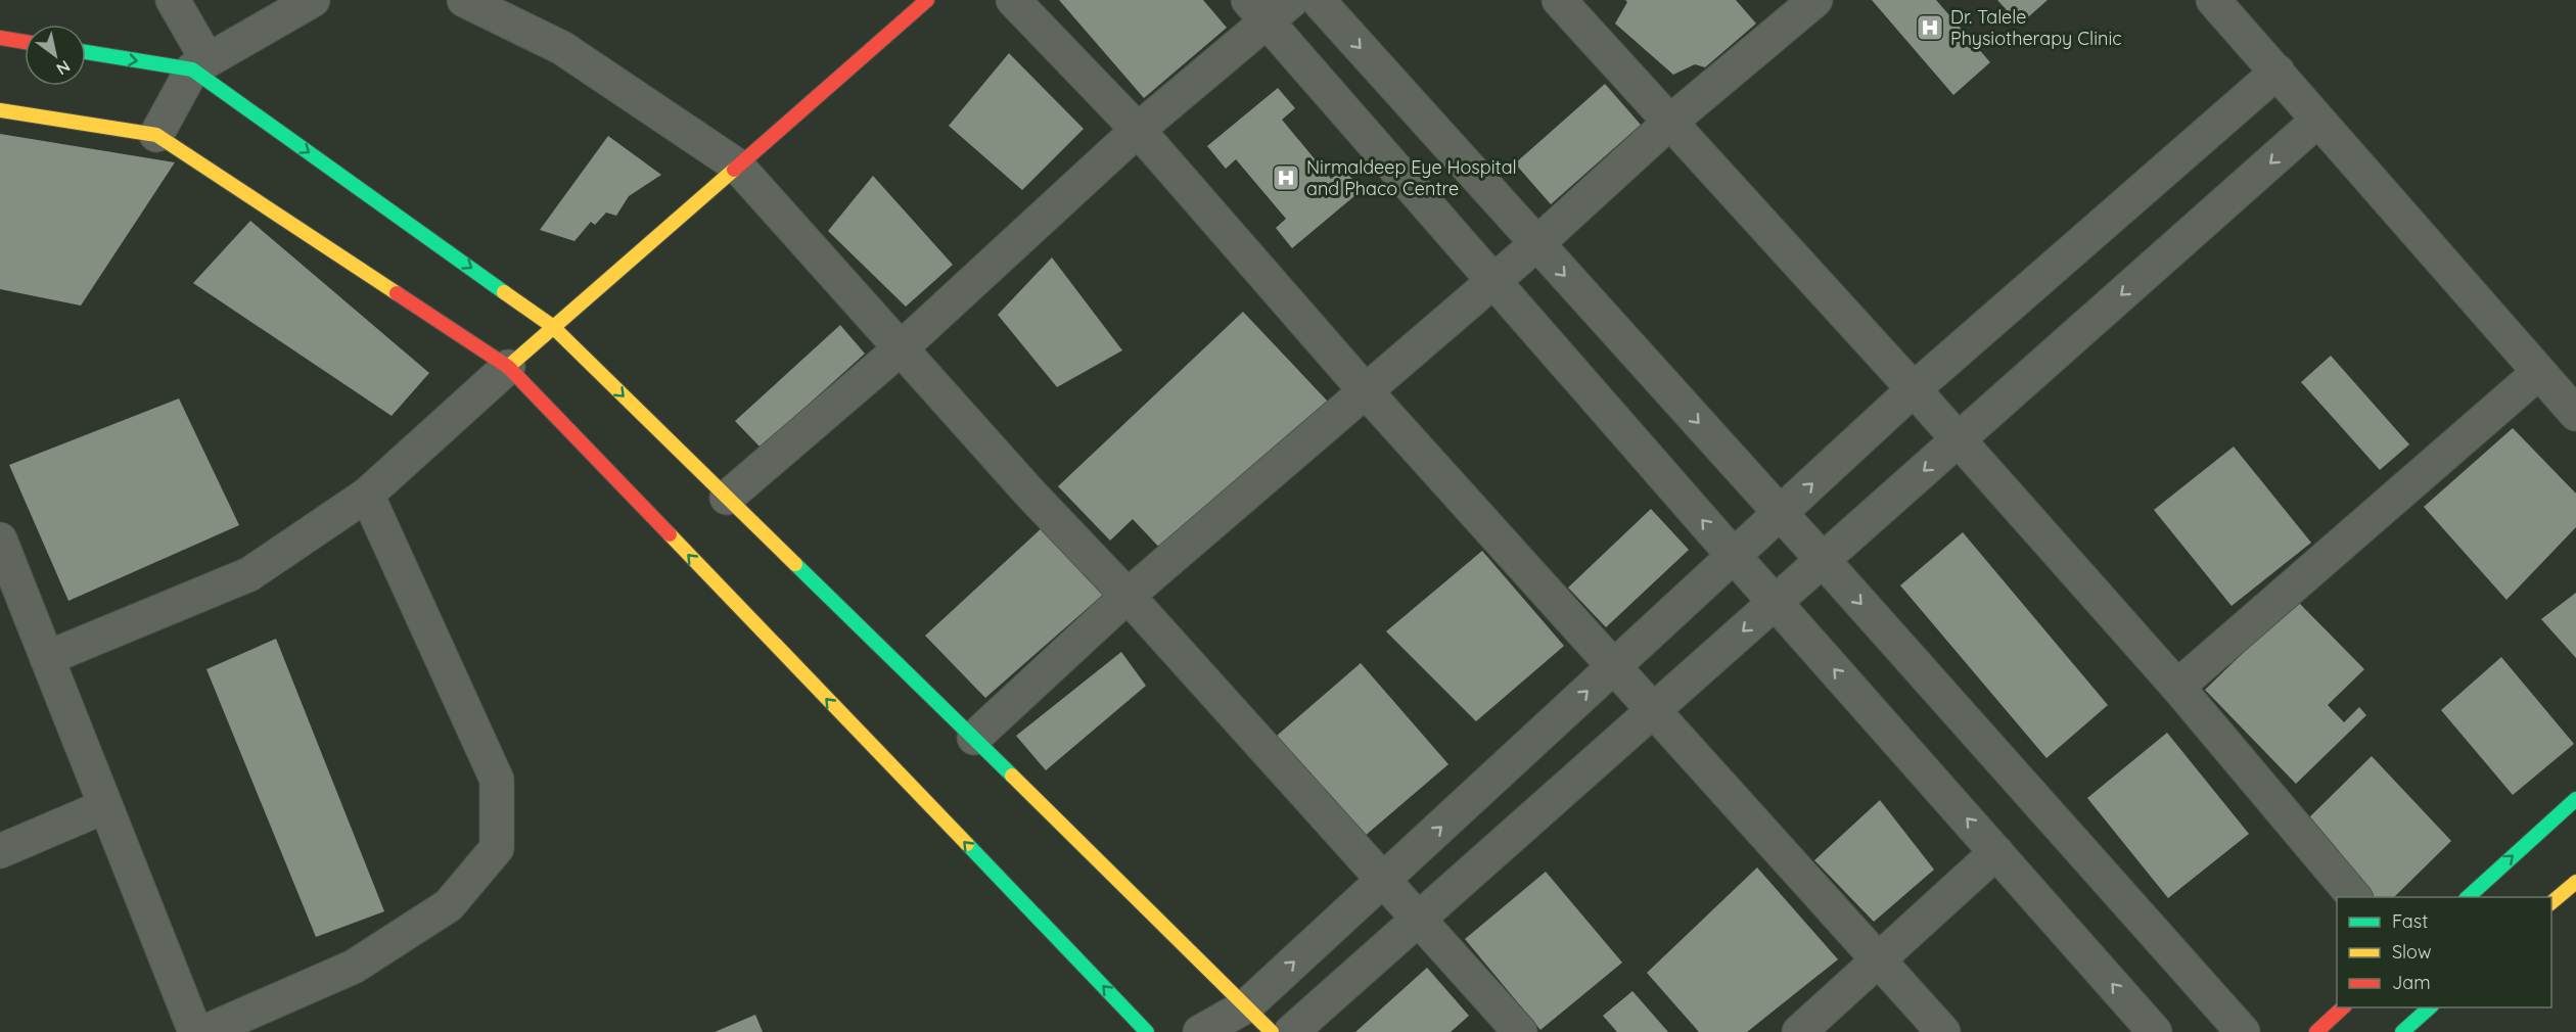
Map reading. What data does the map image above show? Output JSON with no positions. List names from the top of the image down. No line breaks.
{"places":{"hospital":["Dr. Talele Physiotherapy Clinic","Nirmaldeep Eye Hospital and Phaco Centre"]},"legend":["Fast","Slow","Jam"],"north":"bottom right"}
